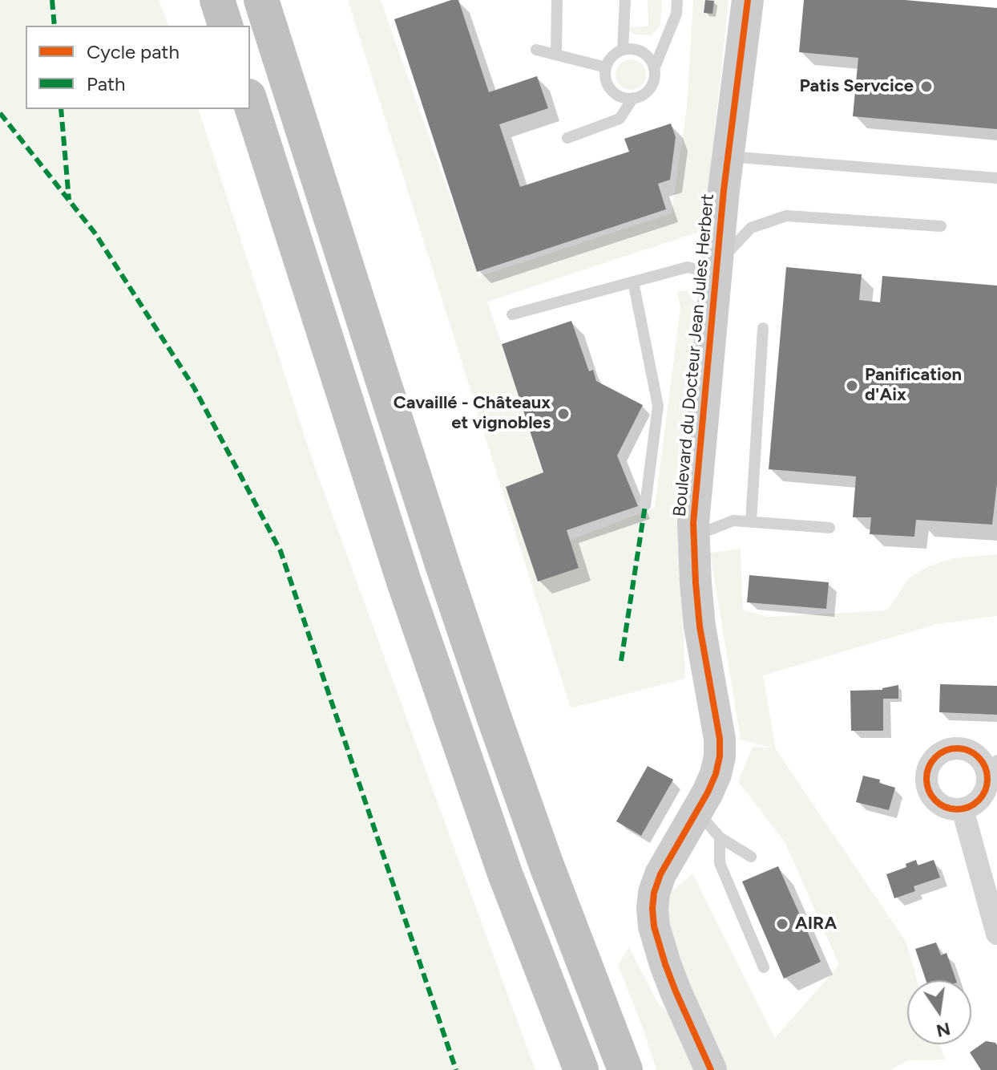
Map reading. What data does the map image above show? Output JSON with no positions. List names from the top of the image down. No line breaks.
{"streets":{"street":["Boulevard du Docteur Jean Jules Herbert"]},"places":["Patis Servcice","Panification d'Aix","Cavaillé - Châteaux et vignobles","AIRA"],"legend":["Cycle path","Path"],"north":"bottom"}
